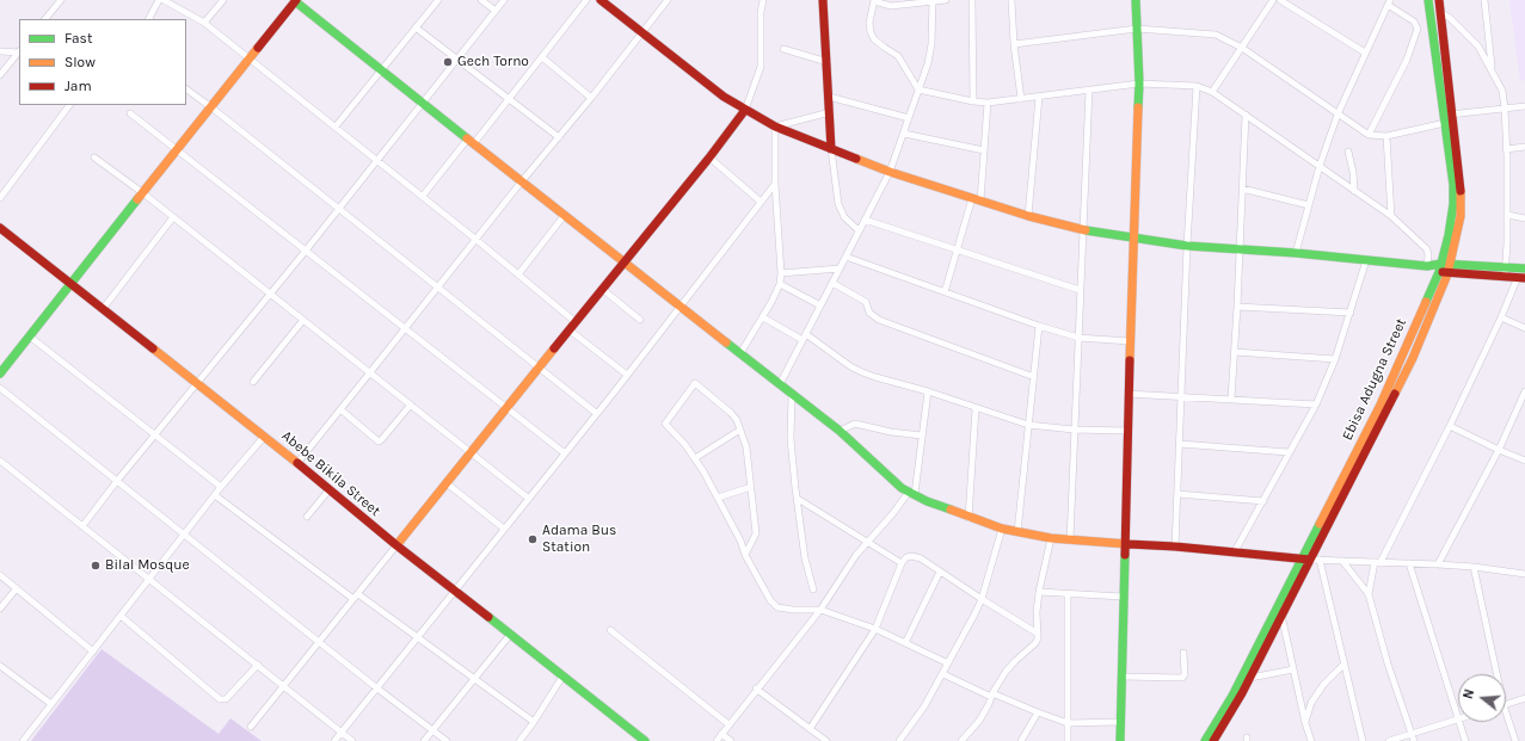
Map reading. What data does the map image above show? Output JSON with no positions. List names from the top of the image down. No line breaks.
{"streets":{"street":["Ebisa Adugna Street","Abebe Bikila Street"]},"places":["Gech Torno","Adama Bus Station","Bilal Mosque"],"legend":["Fast","Slow","Jam"],"north":"left"}
